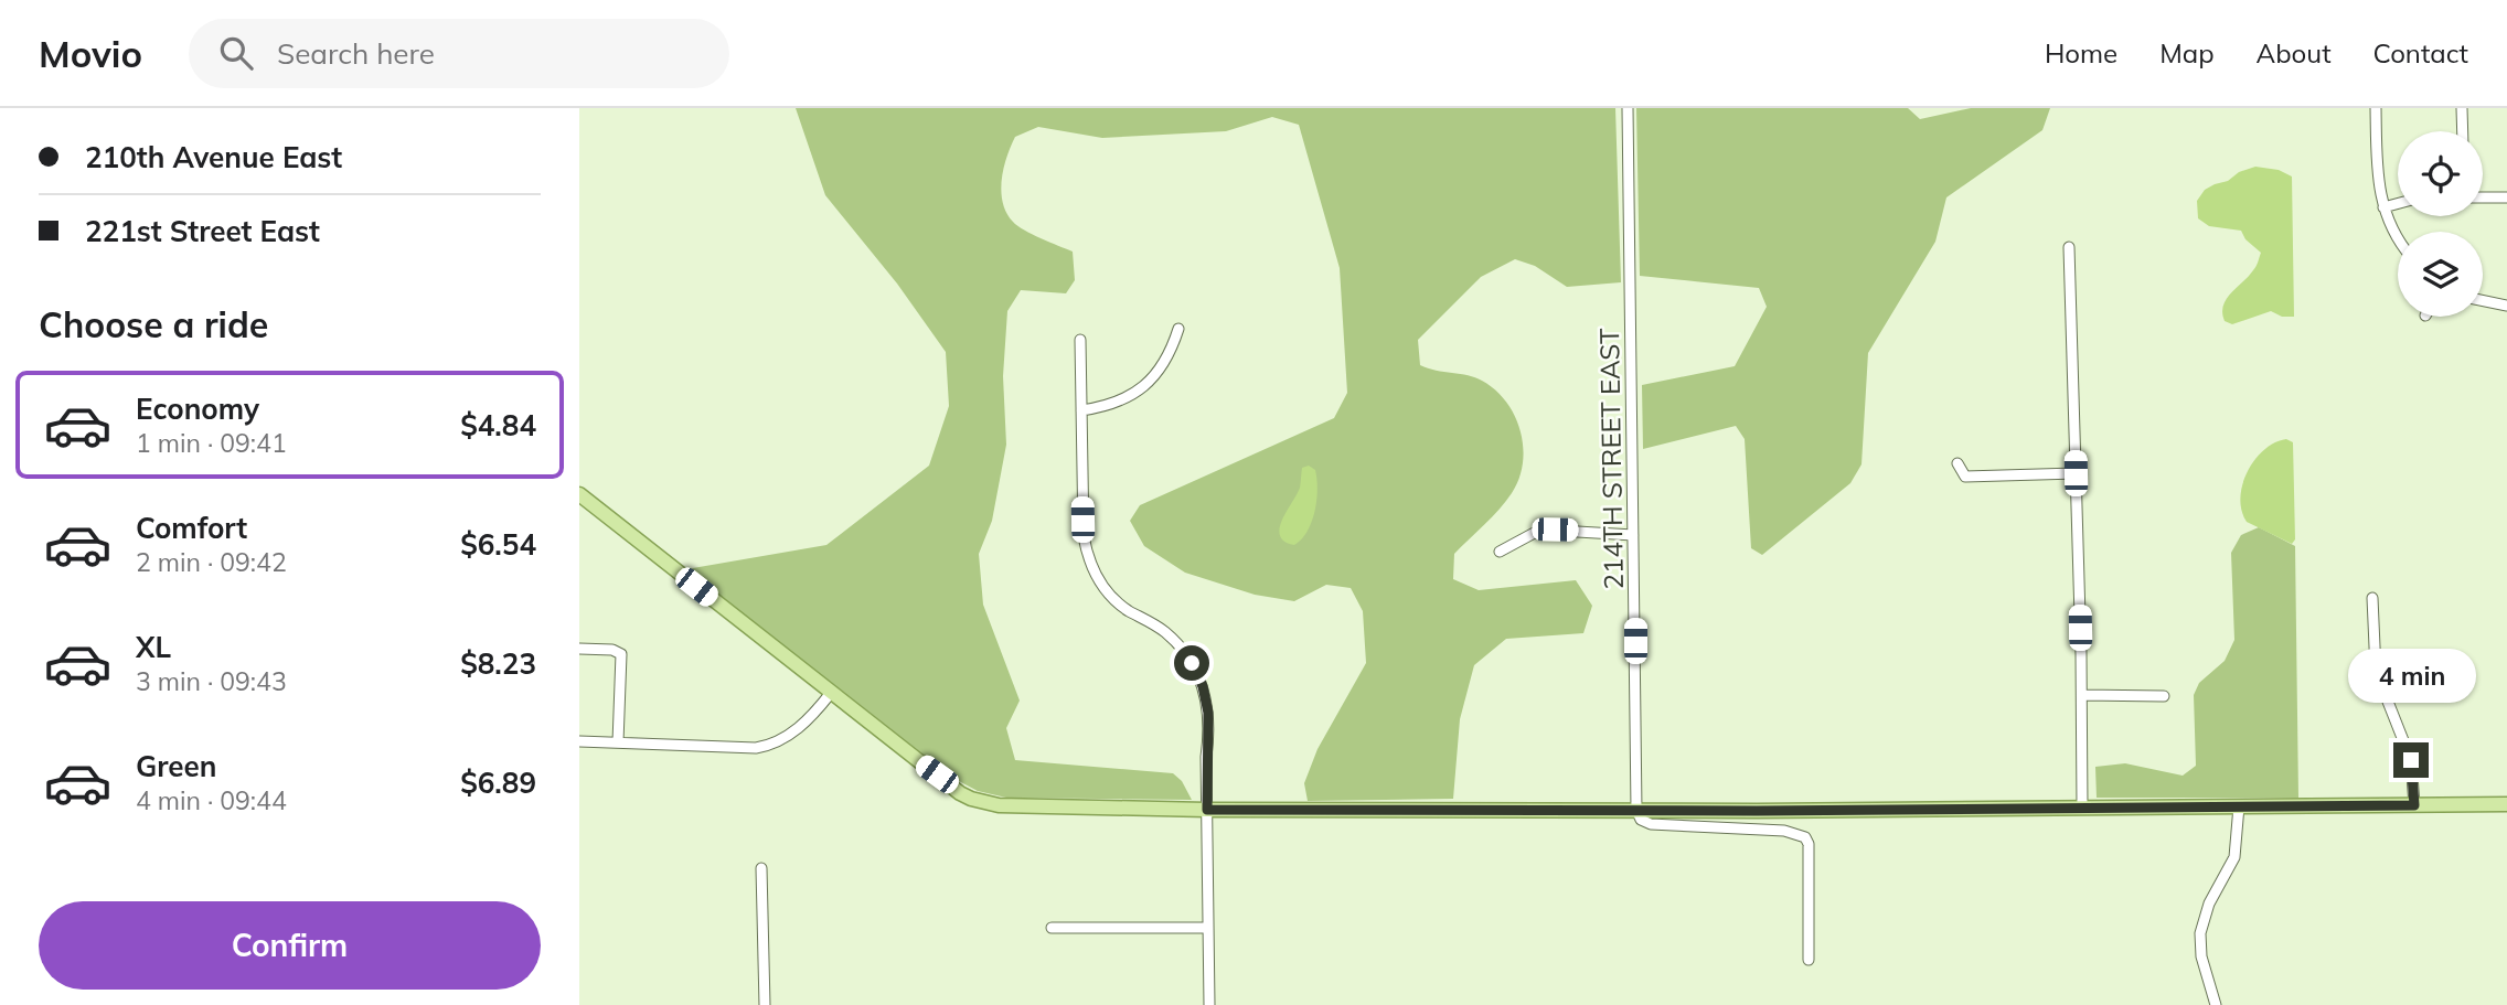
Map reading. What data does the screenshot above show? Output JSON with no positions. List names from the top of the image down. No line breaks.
{"streets":{"street":["214TH STREET EAST"]},"page":{"header":"Movio","search":"Search here","nav":["Home","Map","About","Contact"],"banner":["210th Avenue East","221st Street East"],"heading":"Choose a ride","list":[{"name":"Economy","note":"1 min · 09:41","value":"$4.84"},{"name":"Comfort","note":"2 min · 09:42","value":"$6.54"},{"name":"XL","note":"3 min · 09:43","value":"$8.23"},{"name":"Green","note":"4 min · 09:44","value":"$6.89"}],"bubble":"4 min","buttons":"Confirm"}}
